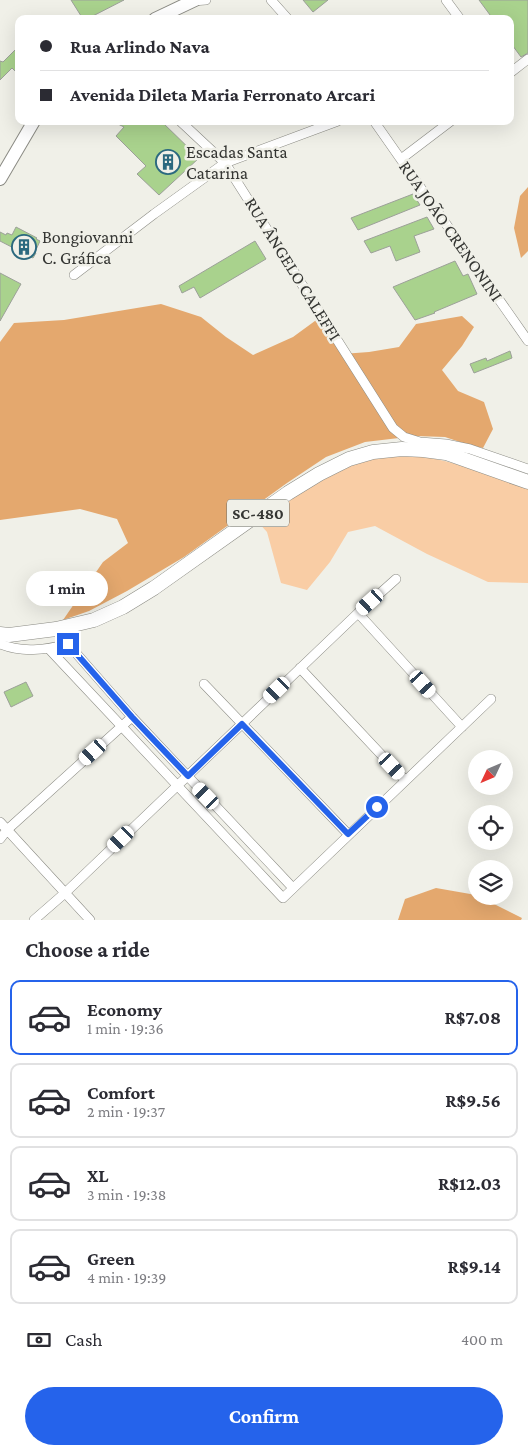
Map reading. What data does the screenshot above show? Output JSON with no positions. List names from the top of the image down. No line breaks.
{"streets":{"main road":["SC-480"],"street":["RUA JOÃO CRENONINI","RUA ÂNGELO CALEFFI"]},"places":{"building":["Escadas Santa Catarina","Bongiovanni C. Gráfica"]},"north":"bottom left","page":{"banner":["Rua Arlindo Nava","Avenida Dileta Maria Ferronato Arcari"],"bubble":"1 min","heading":"Choose a ride","list":[{"name":"Economy","note":"1 min · 19:36","value":"R$7.08"},{"name":"Comfort","note":"2 min · 19:37","value":"R$9.56"},{"name":"XL","note":"3 min · 19:38","value":"R$12.03"},{"name":"Green","note":"4 min · 19:39","value":"R$9.14"}],"pay":["Cash","400 m"],"buttons":"Confirm"}}
